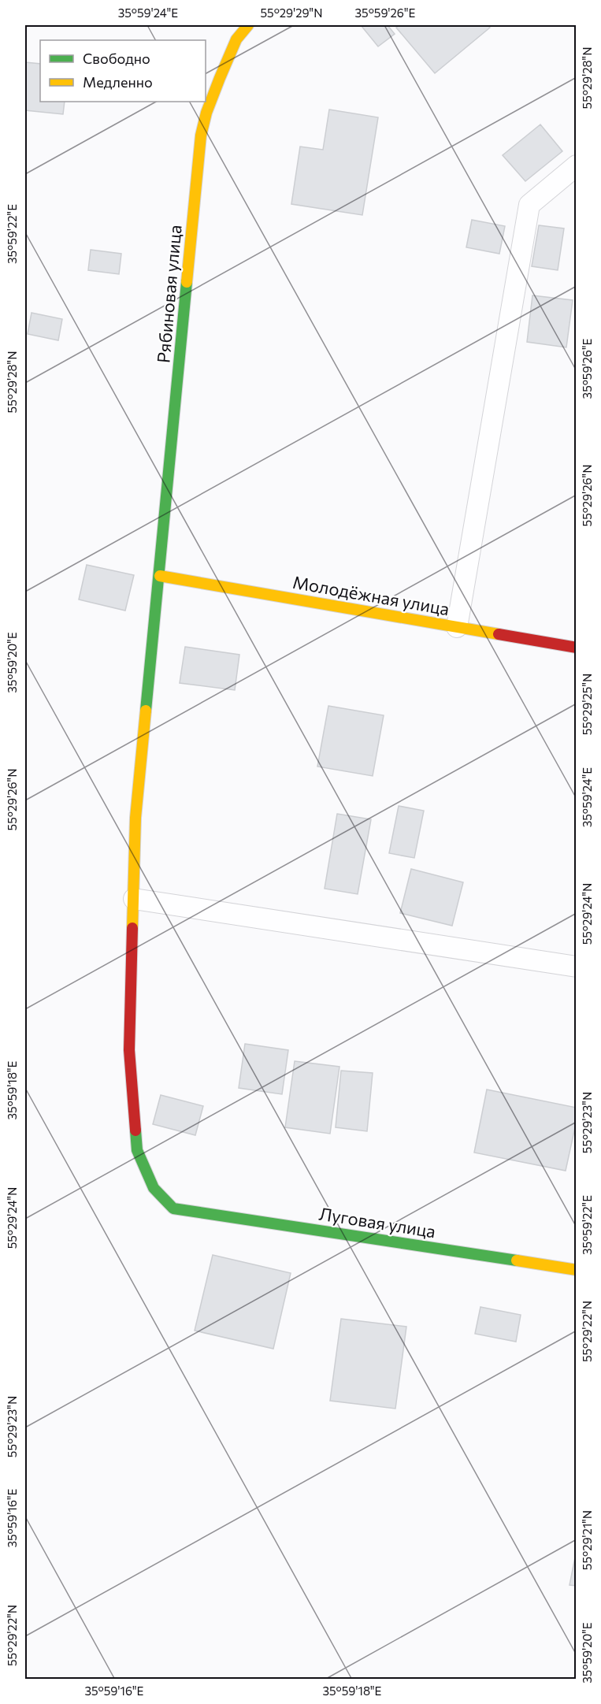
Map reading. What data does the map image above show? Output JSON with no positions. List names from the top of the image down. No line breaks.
{"streets":{"street":["Рябиновая улица","Молодёжная улица","Луговая улица"]},"crossings":[["Рябиновая улица","Молодёжная улица"],["Рябиновая улица","Луговая улица"]],"legend":["Свободно","Медленно"],"coordinates":["35°59'24\"E","55°29'29\"N","35°59'26\"E","55°29'28\"N","35°59'22\"E","55°29'26\"N","35°59'20\"E","55°29'25\"N","55°29'24\"N","35°59'18\"E","55°29'23\"N","55°29'22\"N","35°59'16\"E","55°29'21\"N"]}
